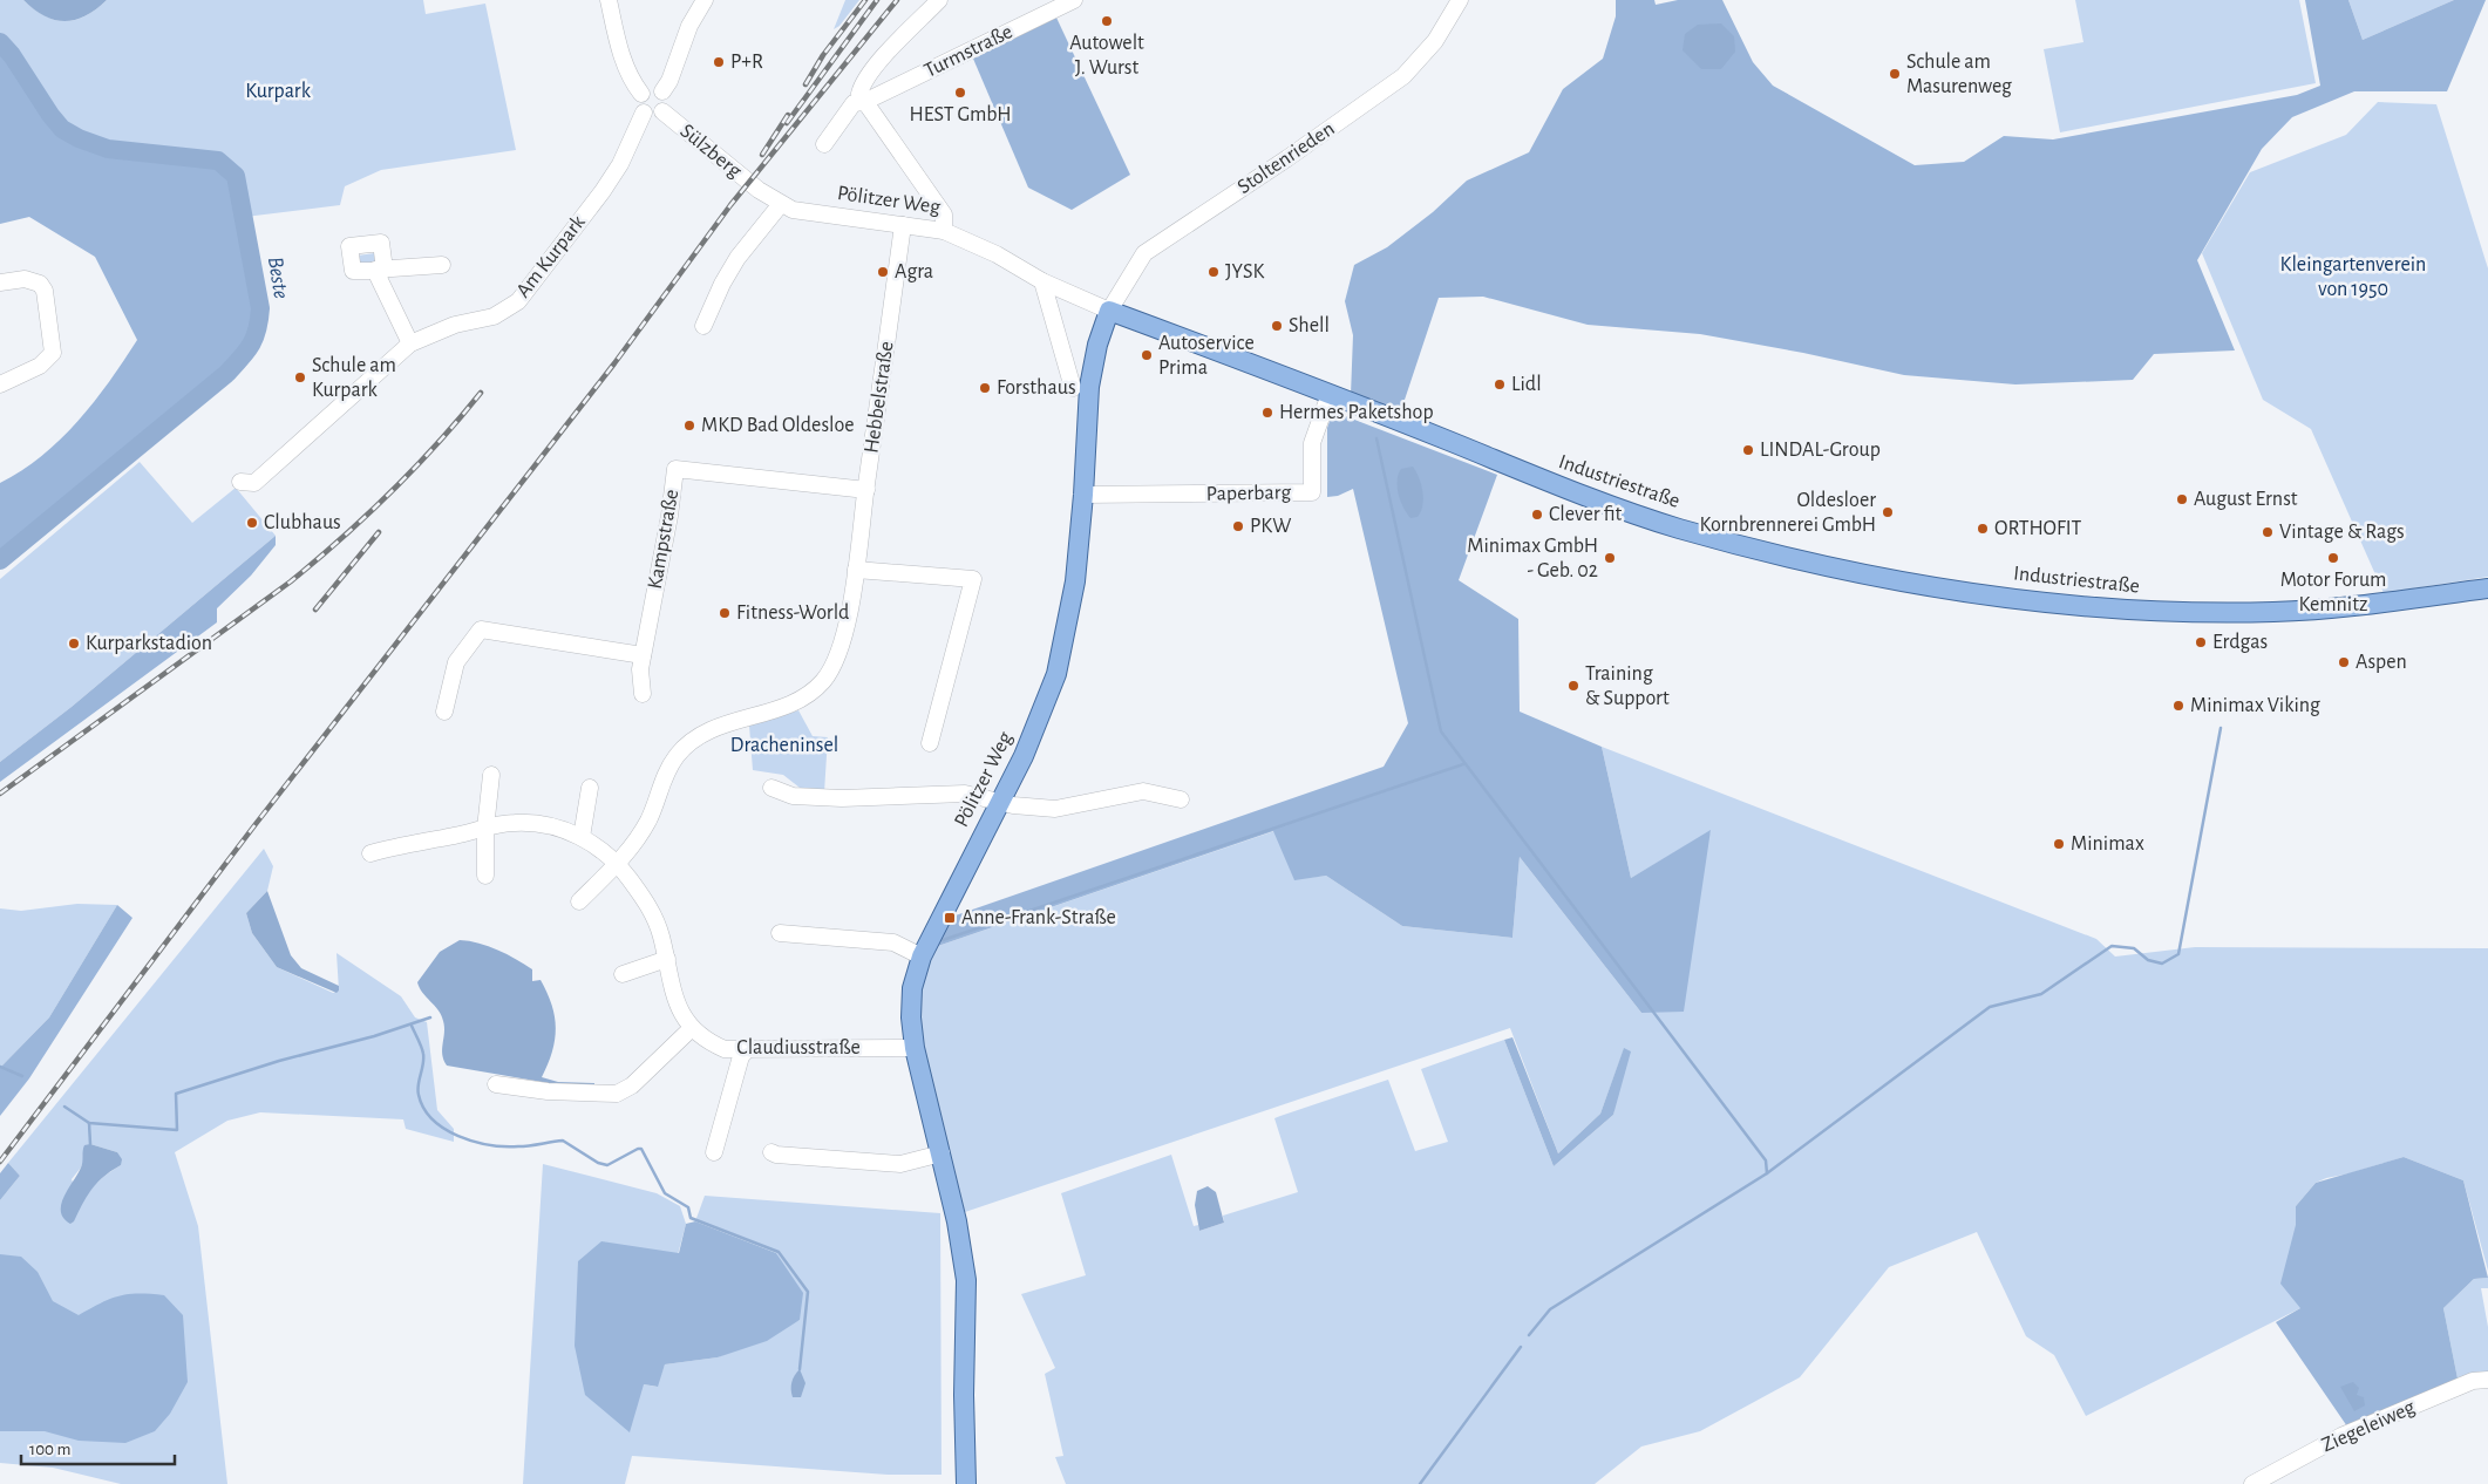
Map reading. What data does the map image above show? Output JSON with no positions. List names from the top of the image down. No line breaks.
{"streets":{"main road":["Pölitzer Weg","Industriestraße"],"street":["Turmstraße","Sülzberg","Stoltenrieden","Am Kurpark","Hebbelstraße","Paperbarg","Kampstraße","Claudiusstraße","Ziegeleiweg"]},"crossings":[["Sülzberg","Pölitzer Weg"],["Sülzberg","Am Kurpark"],["Stoltenrieden","Pölitzer Weg"],["Stoltenrieden","Industriestraße"],["Pölitzer Weg","Hebbelstraße"],["Pölitzer Weg","Industriestraße"],["Pölitzer Weg","Paperbarg"],["Pölitzer Weg","Claudiusstraße"],["Hebbelstraße","Kampstraße"],["Hebbelstraße","Claudiusstraße"],["Industriestraße","Paperbarg"]],"water":["Beste"],"parks":["Kurpark","Kleingartenverein von 1950","Dracheninsel"],"places":{"other":["Autowelt J. Wurst","P+R","Schule am Masurenweg","HEST GmbH","Agra","JYSK","Shell","Autoservice Prima","Schule am Kurpark","Lidl","Forsthaus","Hermes Paketshop","MKD Bad Oldesloe","LINDAL-Group","August Ernst","Oldesloer Kornbrennerei GmbH","Clever fit","Clubhaus","PKW","ORTHOFIT","Vintage & Rags","Minimax GmbH - Geb. 02","Motor Forum Kemnitz","Fitness-World","Erdgas","Kurparkstadion","Aspen","Training & Support","Minimax Viking","Minimax"],"transit":["Anne-Frank-Straße"]},"scale_bar":"100 m"}
